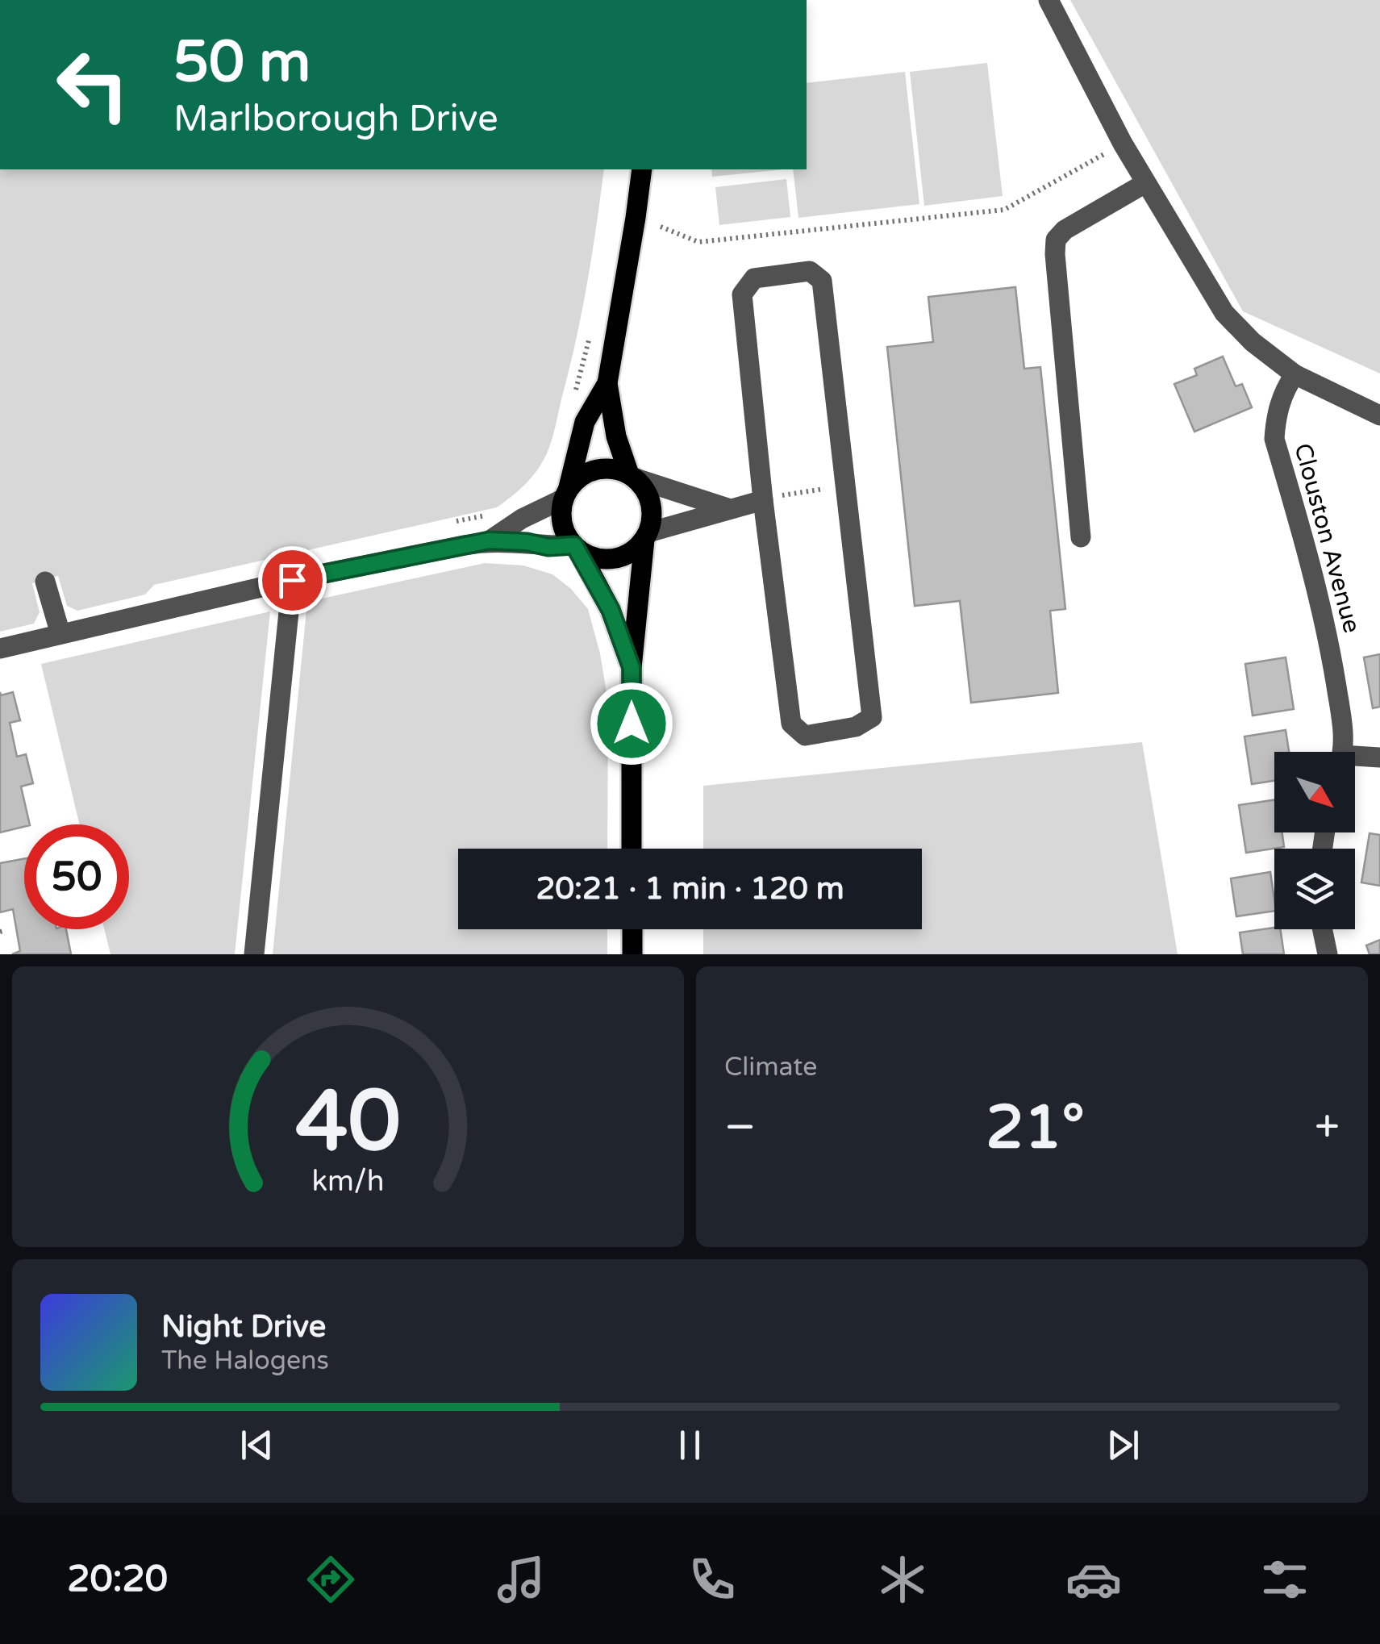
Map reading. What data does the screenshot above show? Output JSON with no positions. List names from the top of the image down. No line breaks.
{"streets":{"street":["Clouston Avenue"]},"north":"bottom right","page":{"turn":["50 m","Marlborough Drive"],"limit":"50","trip":"20:21 · 1 min · 120 m","tile":"Climate","heat":["−","21°","+"],"song":["Night Drive","The Halogens"],"tabs":"20:20","gauge":["40","km/h"]}}
